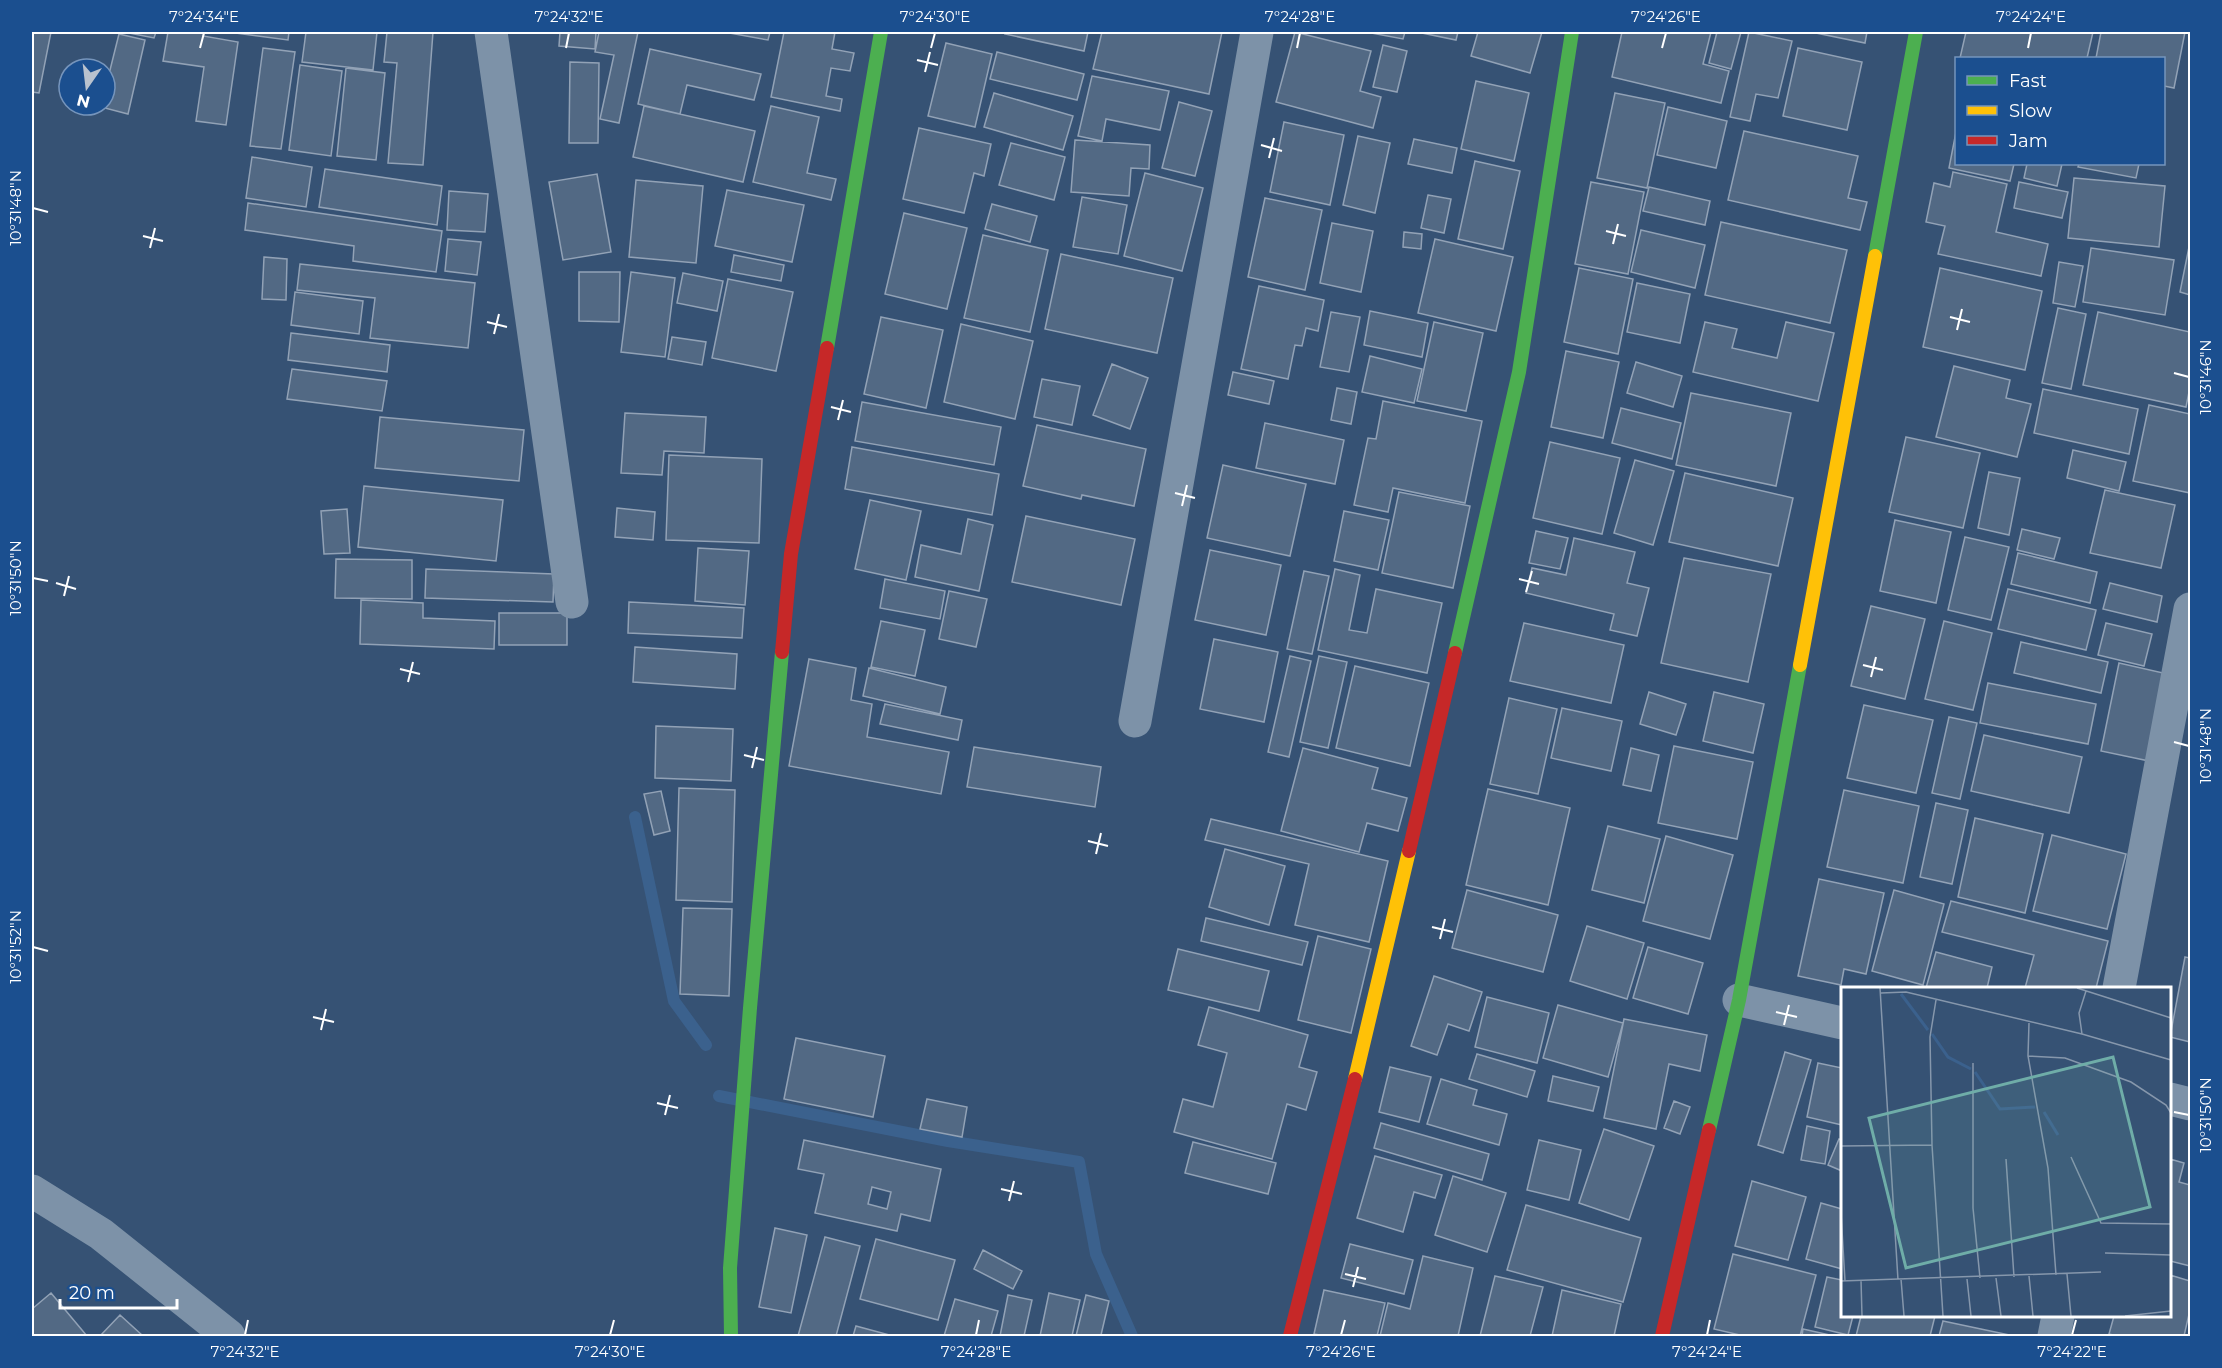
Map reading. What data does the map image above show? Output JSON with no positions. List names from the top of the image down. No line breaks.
{"legend":["Fast","Slow","Jam"],"scale_bar":"20 m","north":"bottom","coordinates":["7°24'34\"E","7°24'32\"E","7°24'30\"E","7°24'28\"E","7°24'26\"E","7°24'24\"E","10°31'48\"N","10°31'46\"N","10°31'50\"N","10°31'52\"N","7°24'22\"E"]}
